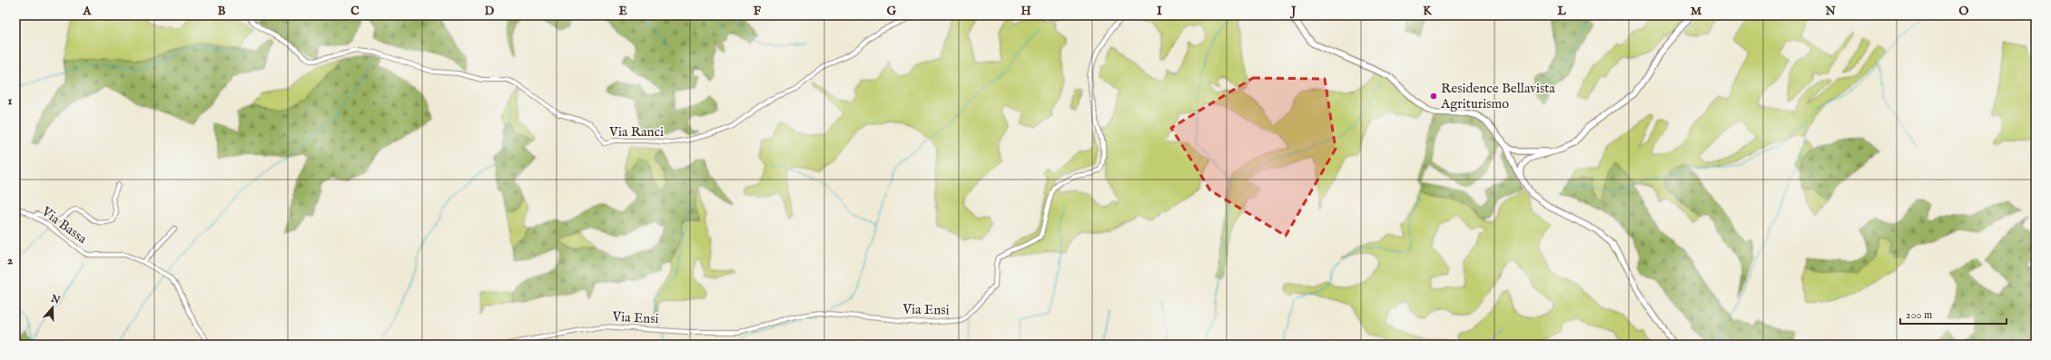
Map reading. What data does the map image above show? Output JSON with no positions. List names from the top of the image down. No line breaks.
{"streets":{"street":["Via Ranci","Via Bassa","Via Ensi"]},"places":["Residence Bellavista Agriturismo"],"scale_bar":"200 m","north":"top","grid":{"columns":["A","B","C","D","E","F","G","H","I","J","K","L","M","N","O"],"rows":["1","2"]}}
